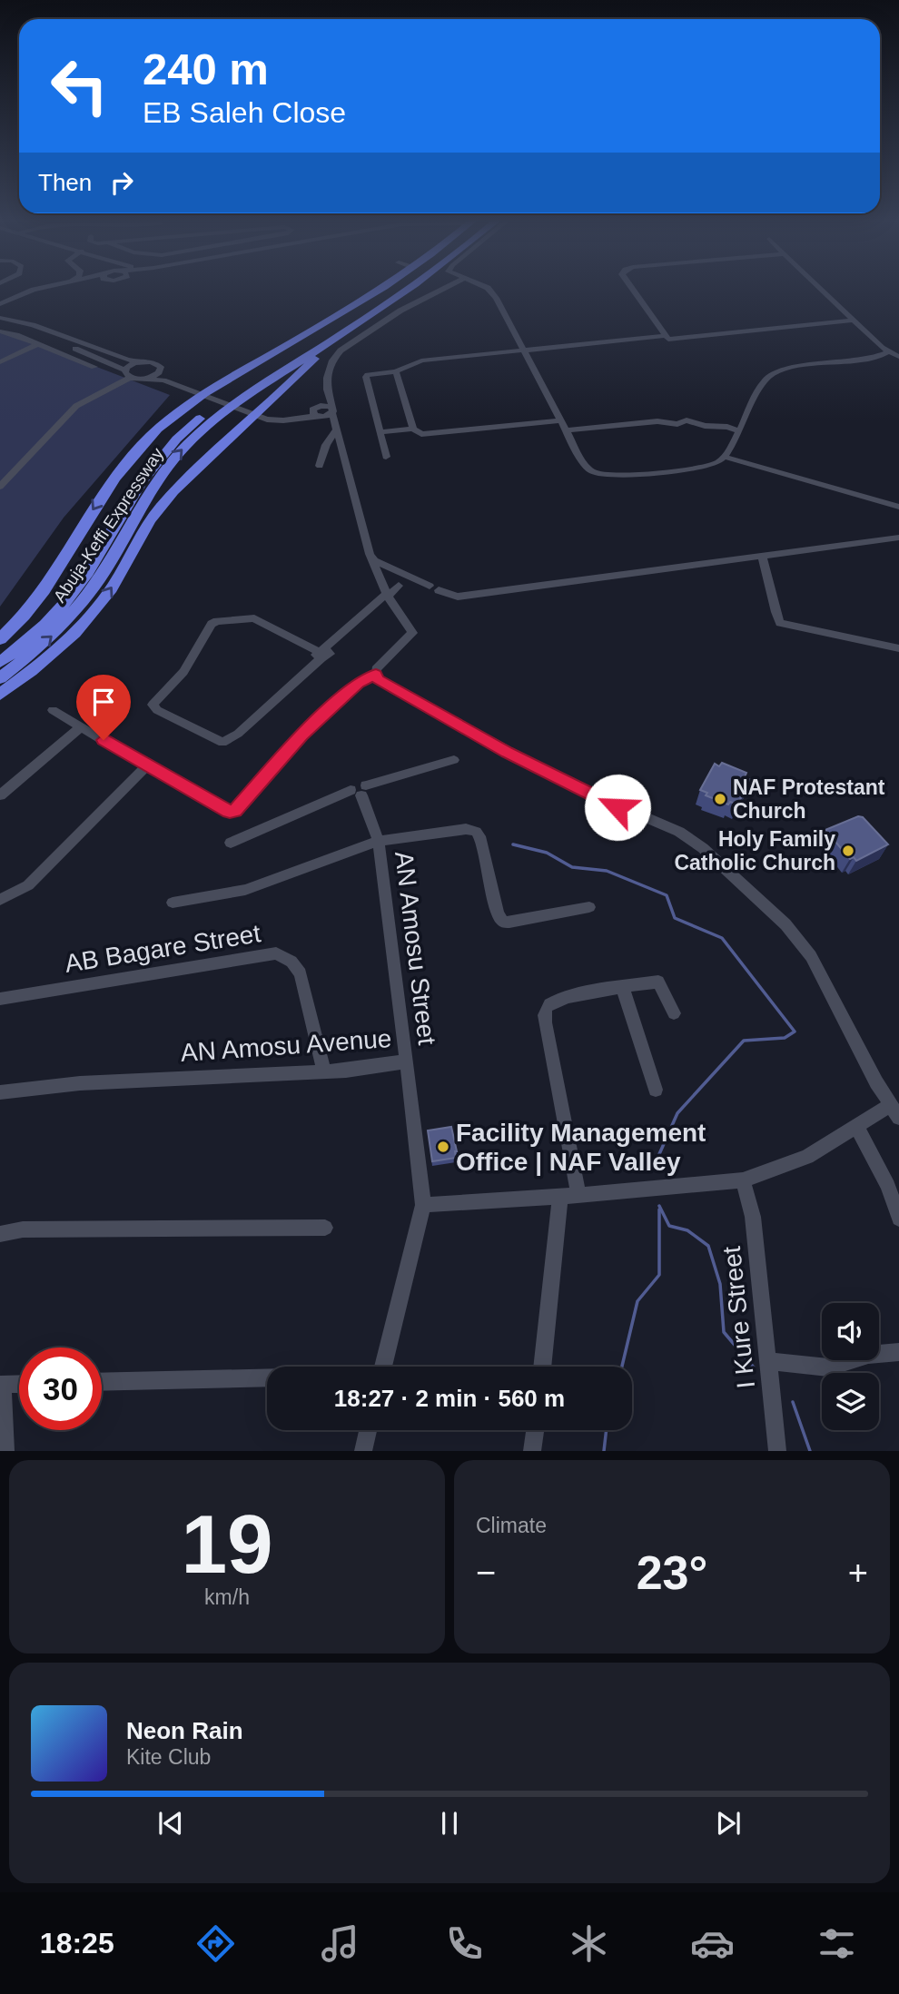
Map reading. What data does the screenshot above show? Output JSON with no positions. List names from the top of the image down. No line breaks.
{"streets":{"highway":["Abuja-Keffi Expressway"],"street":["AB Bagare Street","AN Amosu Street","AN Amosu Avenue","I Kure Street"]},"crossings":[["AB Bagare Street","AN Amosu Avenue"],["AN Amosu Street","AN Amosu Avenue"]],"places":["NAF Protestant Church","Holy Family Catholic Church","Facility Management Office | NAF Valley"],"page":{"turn":["240 m","EB Saleh Close"],"then":"Then","limit":"30","trip":"18:27 · 2 min · 560 m","tile":[["19","km/h"],"Climate"],"heat":["−","23°","+"],"song":["Neon Rain","Kite Club"],"tabs":"18:25"}}
